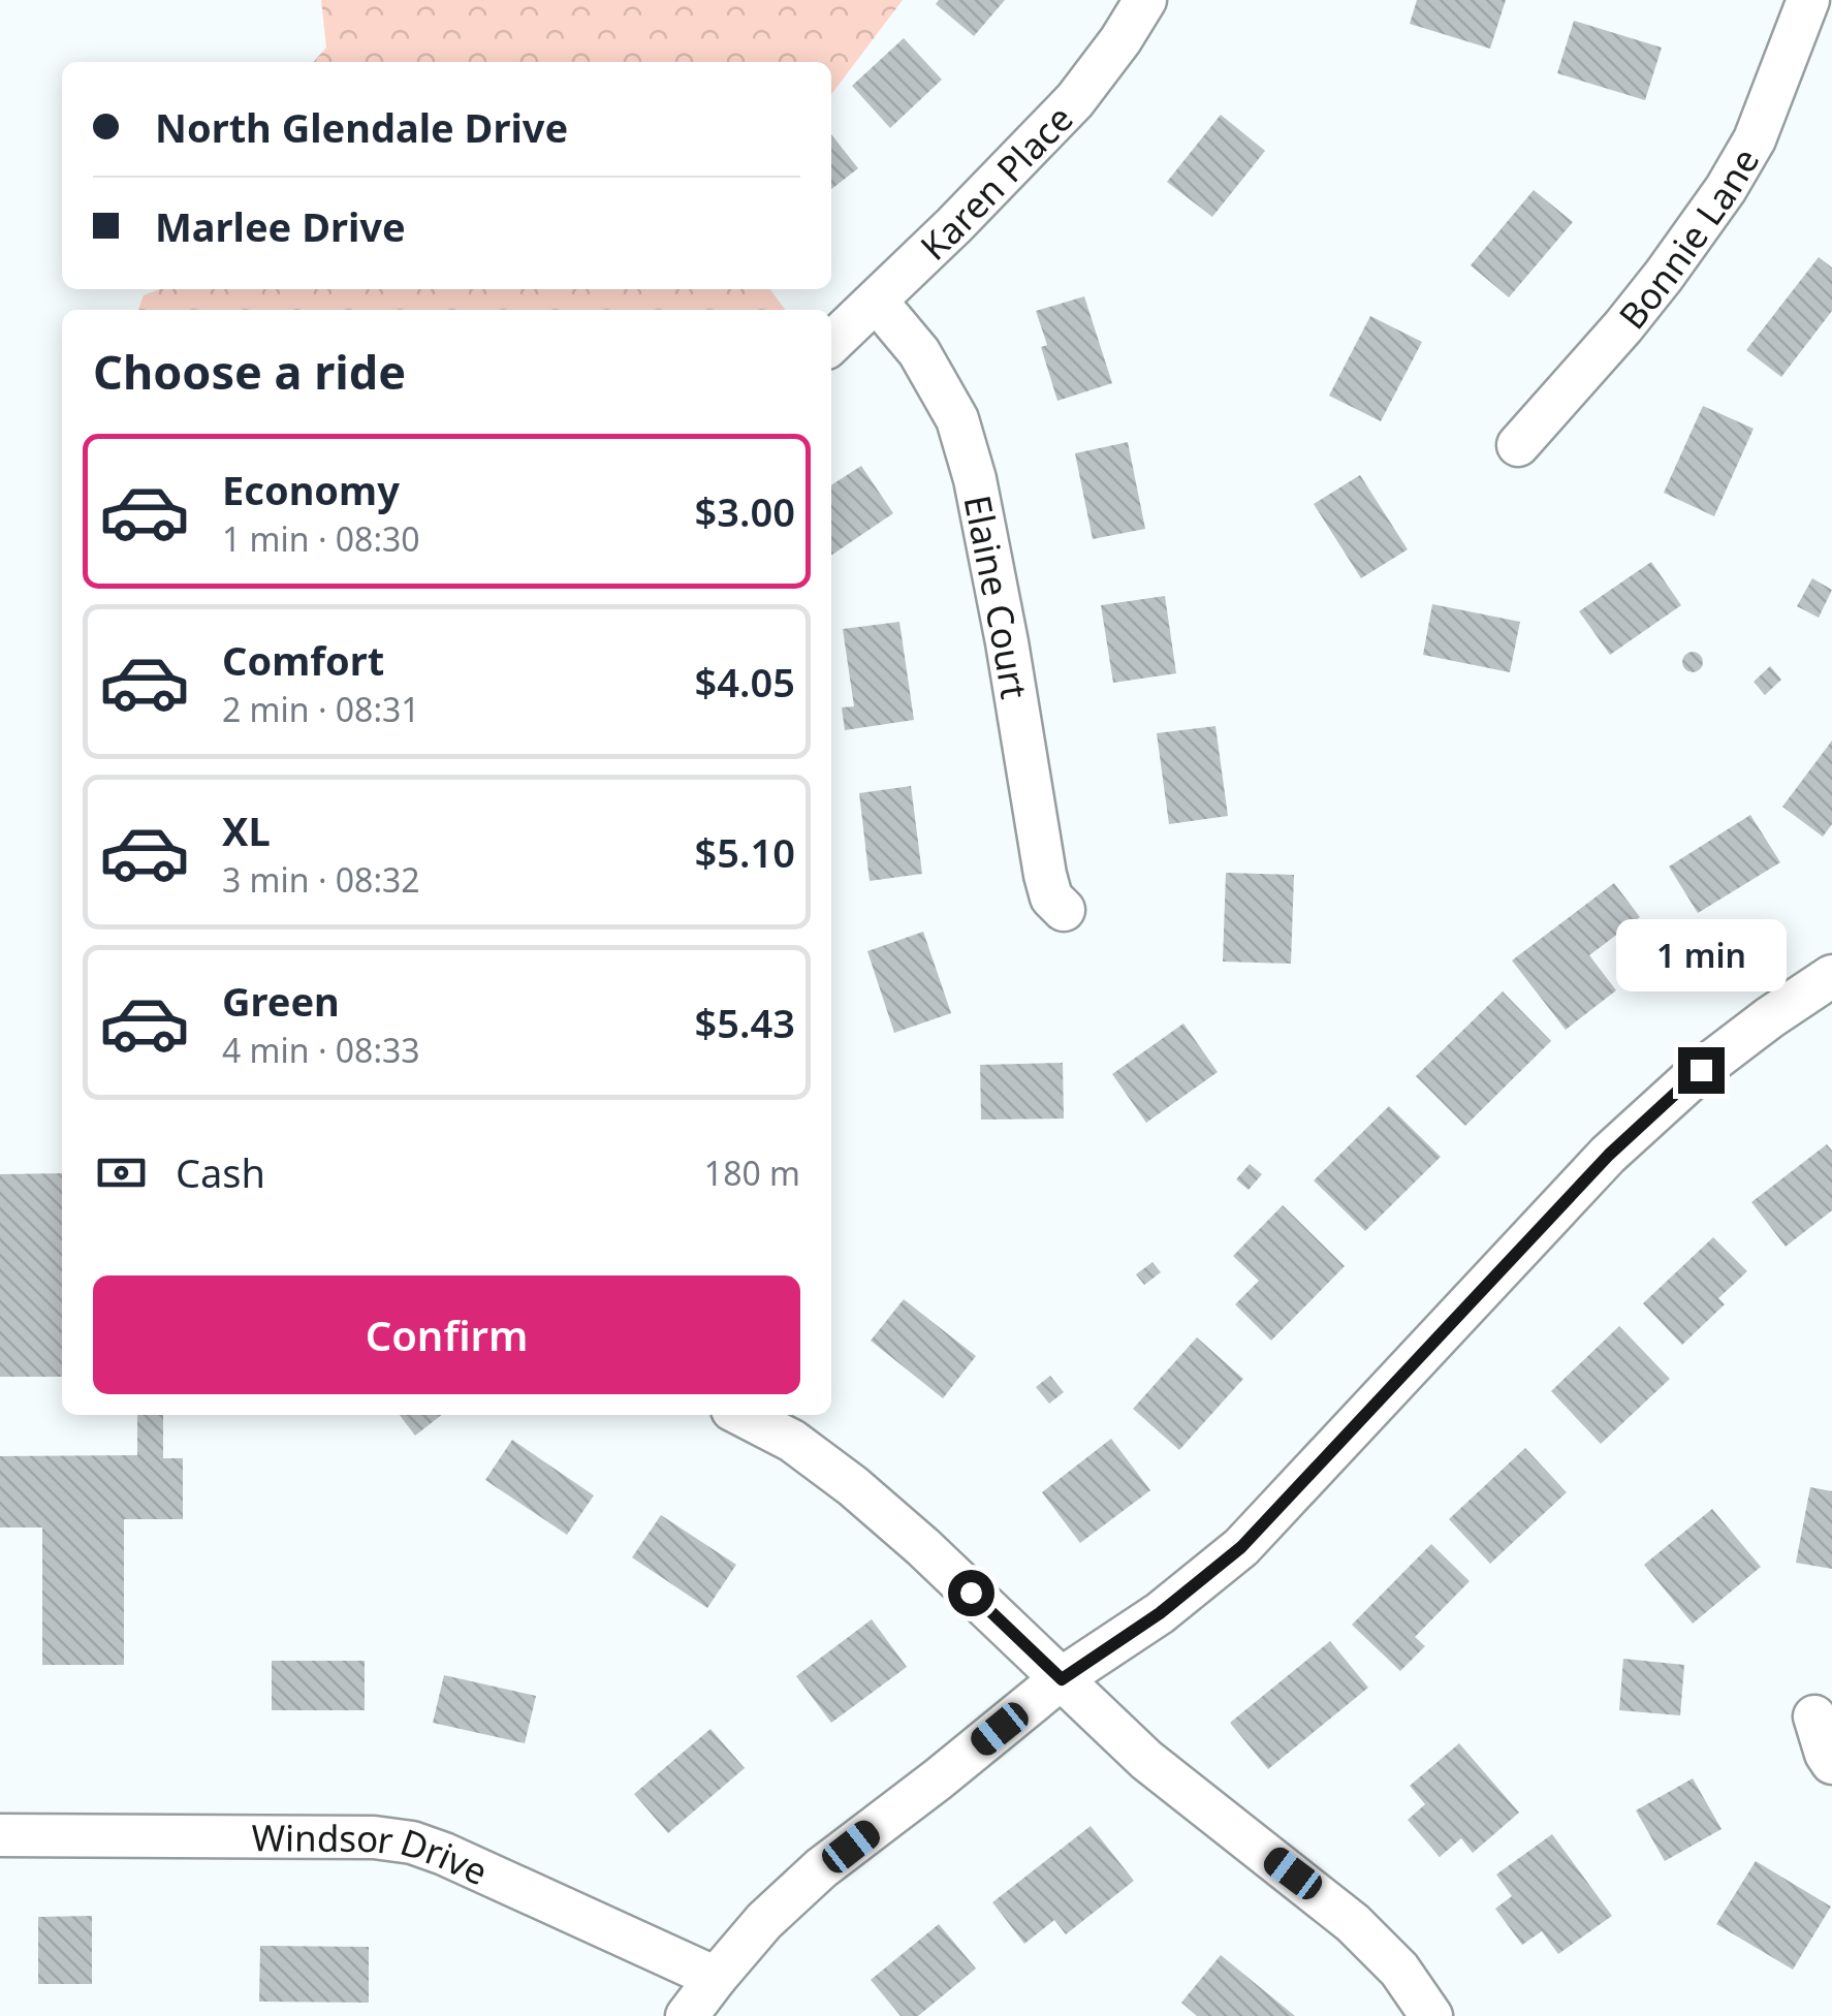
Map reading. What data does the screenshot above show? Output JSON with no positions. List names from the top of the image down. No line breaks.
{"streets":{"street":["Karen Place","Bonnie Lane","Elaine Court","Windsor Drive"]},"crossings":[["Karen Place","Elaine Court"]],"page":{"banner":["North Glendale Drive","Marlee Drive"],"heading":"Choose a ride","list":[{"name":"Economy","note":"1 min · 08:30","value":"$3.00"},{"name":"Comfort","note":"2 min · 08:31","value":"$4.05"},{"name":"XL","note":"3 min · 08:32","value":"$5.10"},{"name":"Green","note":"4 min · 08:33","value":"$5.43"}],"bubble":"1 min","pay":["Cash","180 m"],"buttons":"Confirm"}}
